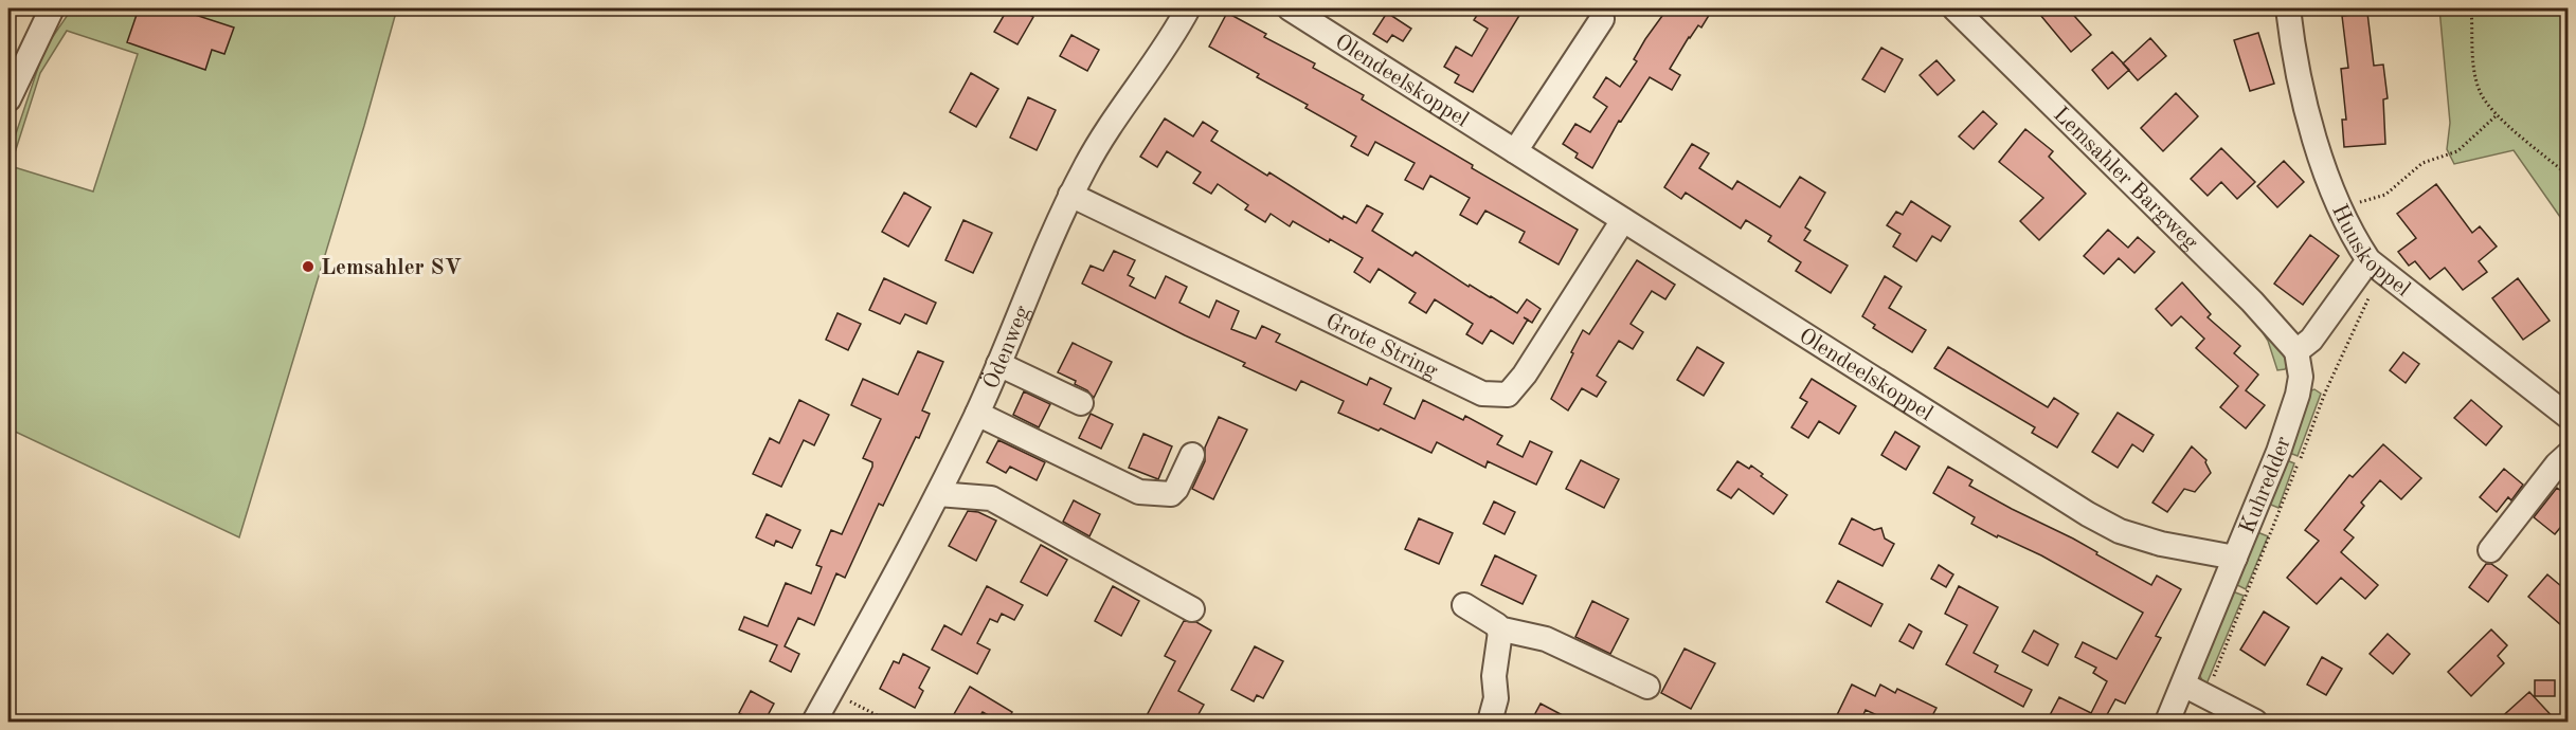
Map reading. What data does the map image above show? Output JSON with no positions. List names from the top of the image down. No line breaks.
{"streets":{"street":["Olendeelskoppel","Lemsahler Bargweg","Huuskoppel","Grote String","Ödenweg","Kuhredder"]},"crossings":[["Olendeelskoppel","Grote String"],["Olendeelskoppel","Kuhredder"],["Lemsahler Bargweg","Kuhredder"],["Grote String","Ödenweg"]],"places":["Lemsahler SV"]}
